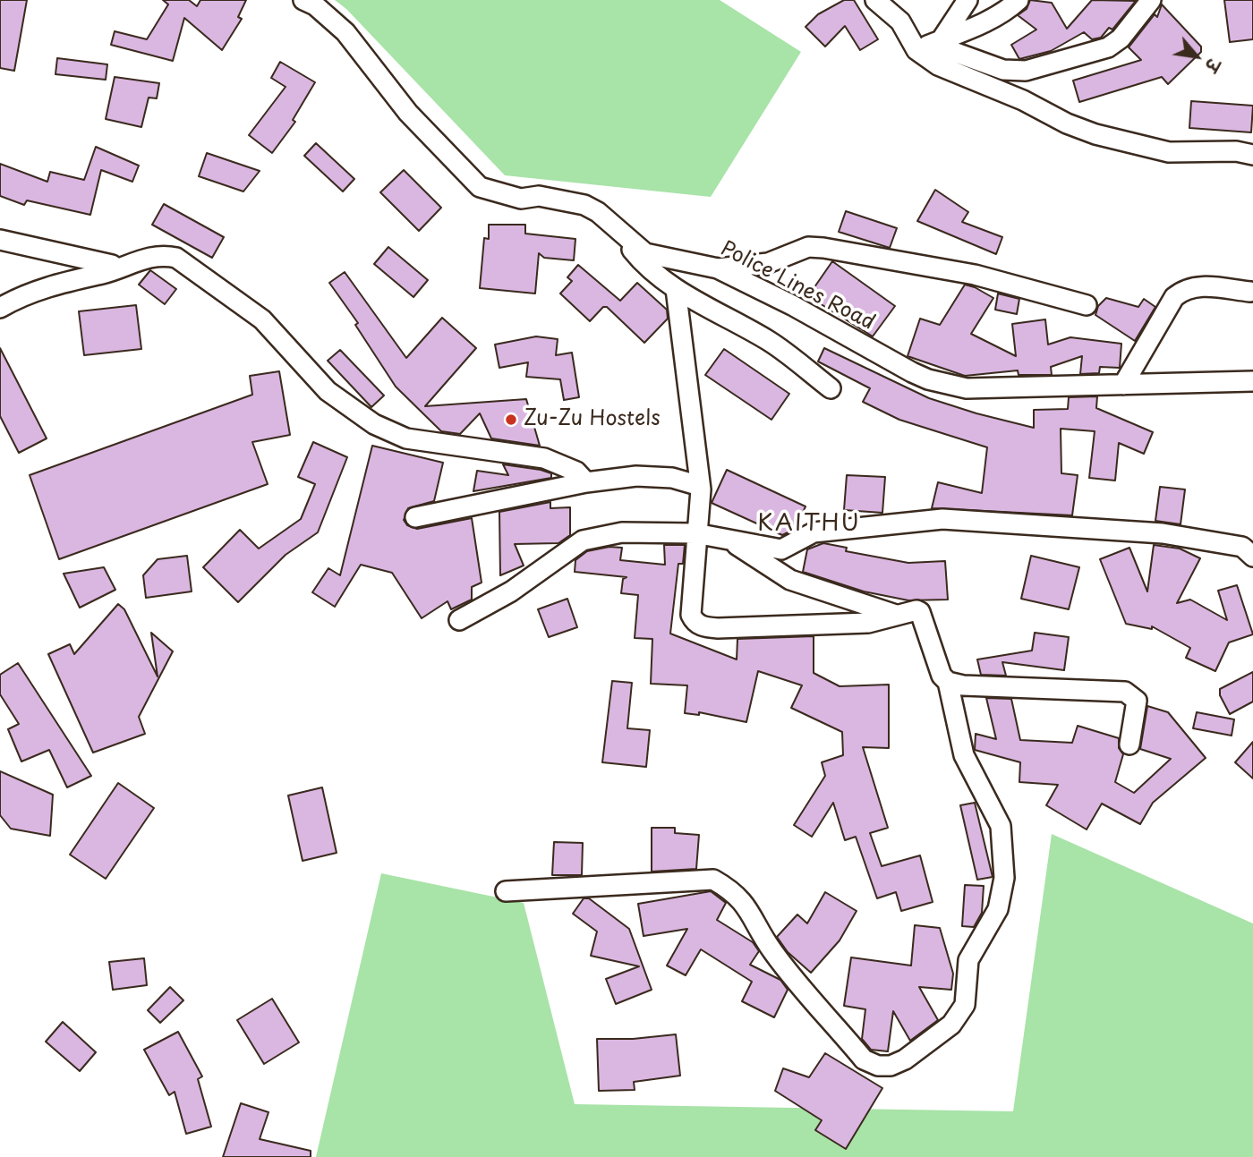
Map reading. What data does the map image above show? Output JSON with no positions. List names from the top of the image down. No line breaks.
{"streets":{"street":["Police Lines Road"]},"districts":["KAITHU"],"places":["Zu-Zu Hostels"],"north":"bottom right"}
